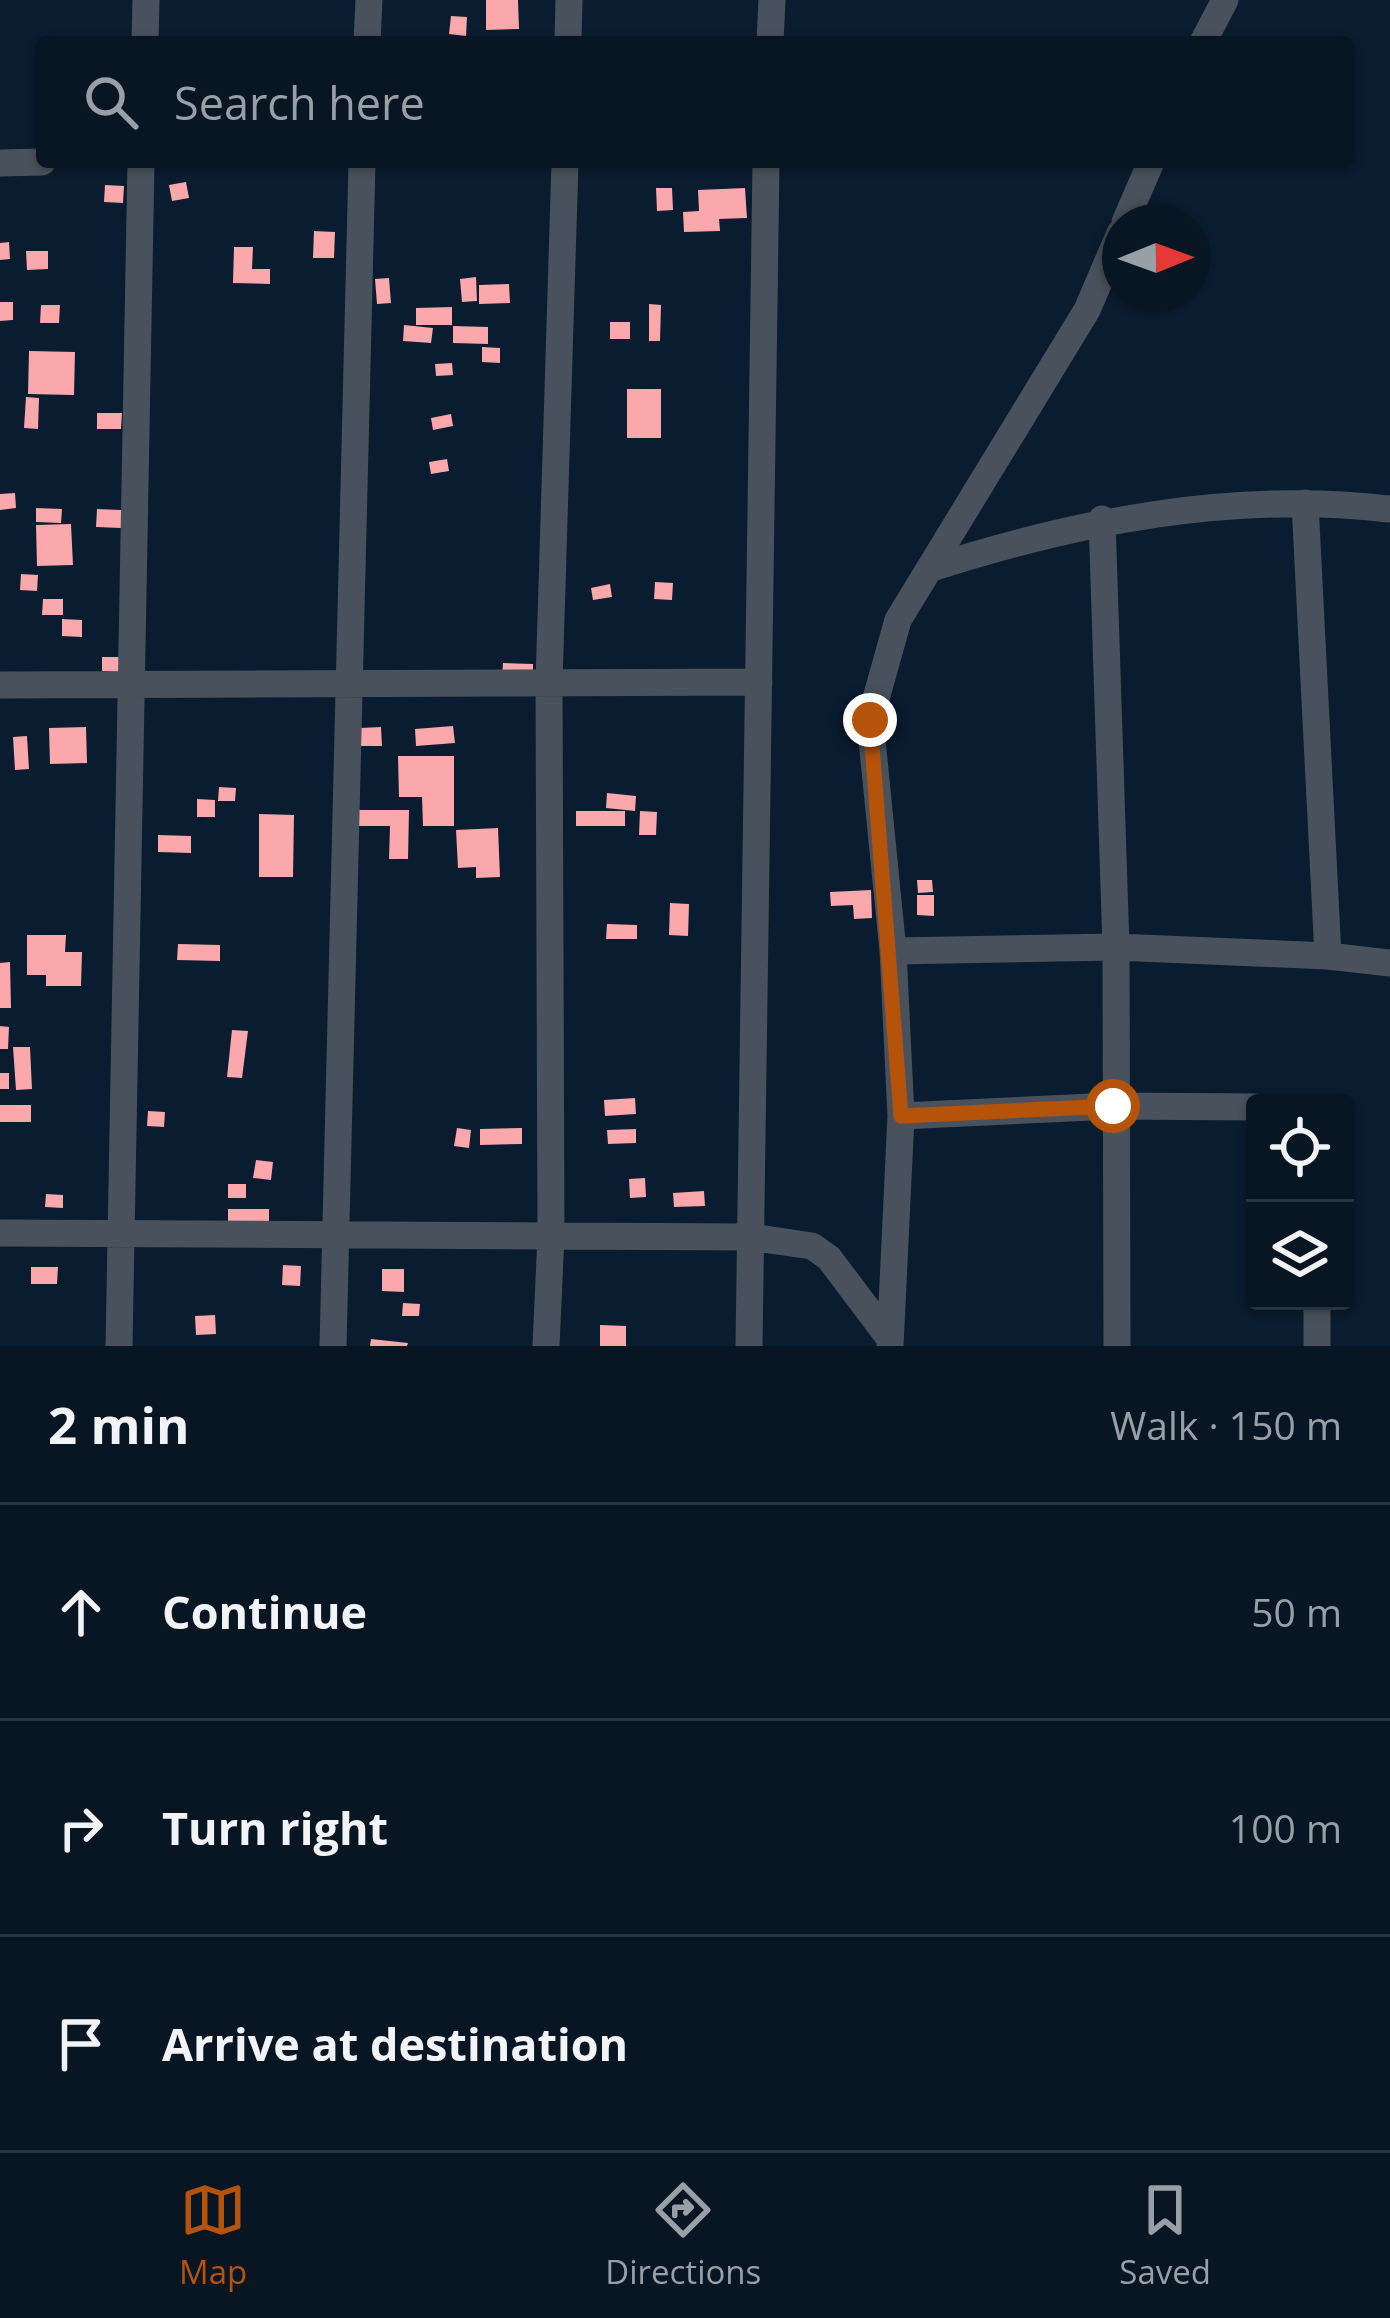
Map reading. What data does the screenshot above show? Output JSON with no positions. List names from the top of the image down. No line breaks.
{"north":"right","page":{"search":"Search here","heading":["2 min","Walk · 150 m"],"list":[["Continue","50 m"],["Turn right","100 m"],"Arrive at destination"],"nav":["Map","Directions","Saved"]}}
